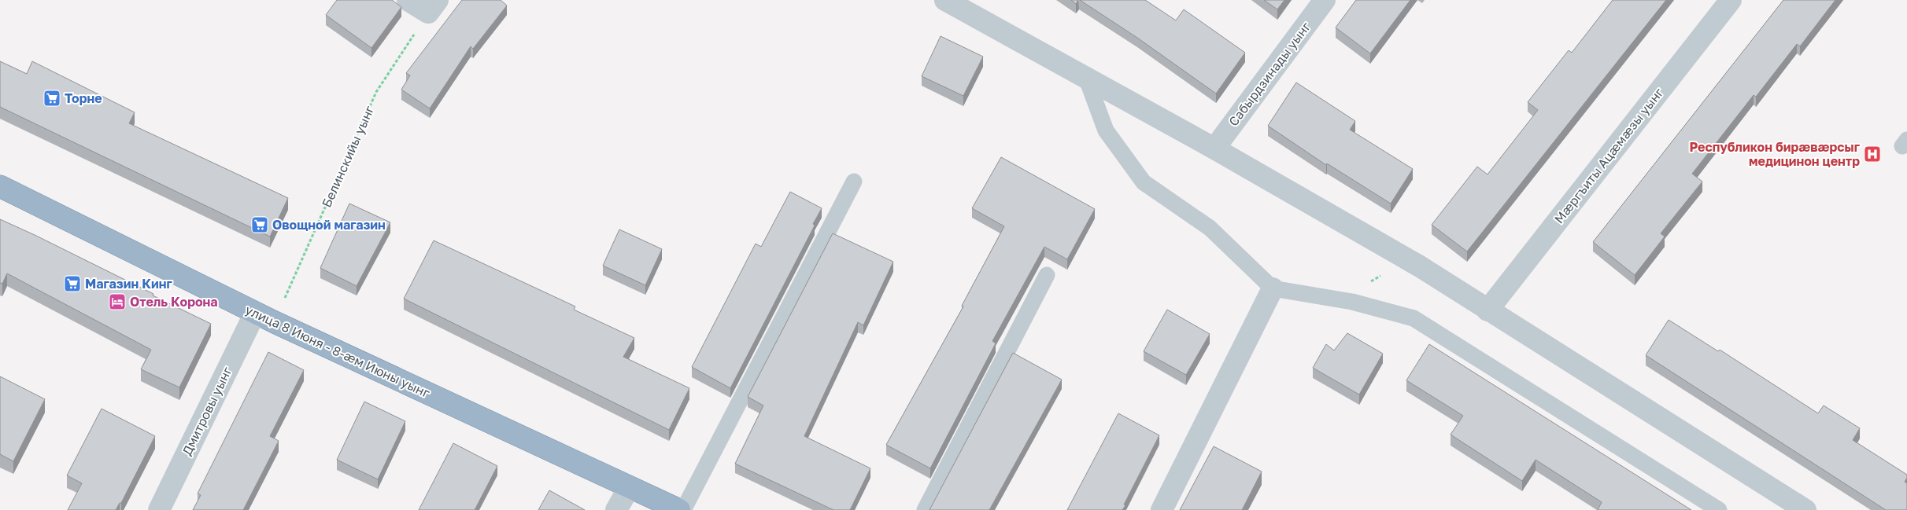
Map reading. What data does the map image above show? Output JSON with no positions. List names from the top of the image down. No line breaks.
{"streets":{"highway":["улица 8 Июня - 8-ӕм Июны уынг"],"street":["Сабырдзинады уынг","Мӕргъиты Ацӕмӕзы уынг","Дмитровы уынг"],"path":["Белинскийы уынг"]},"crossings":[["Белинскийы уынг","улица 8 Июня - 8-ӕм Июны уынг"],["улица 8 Июня - 8-ӕм Июны уынг","Дмитровы уынг"]],"places":{"supermarket":["Торне","Овощной магазин","Магазин Кинг"],"hospital":["Республикон бирæвæрсыг медицинон центр"],"hotel":["Отель Корона"]}}
